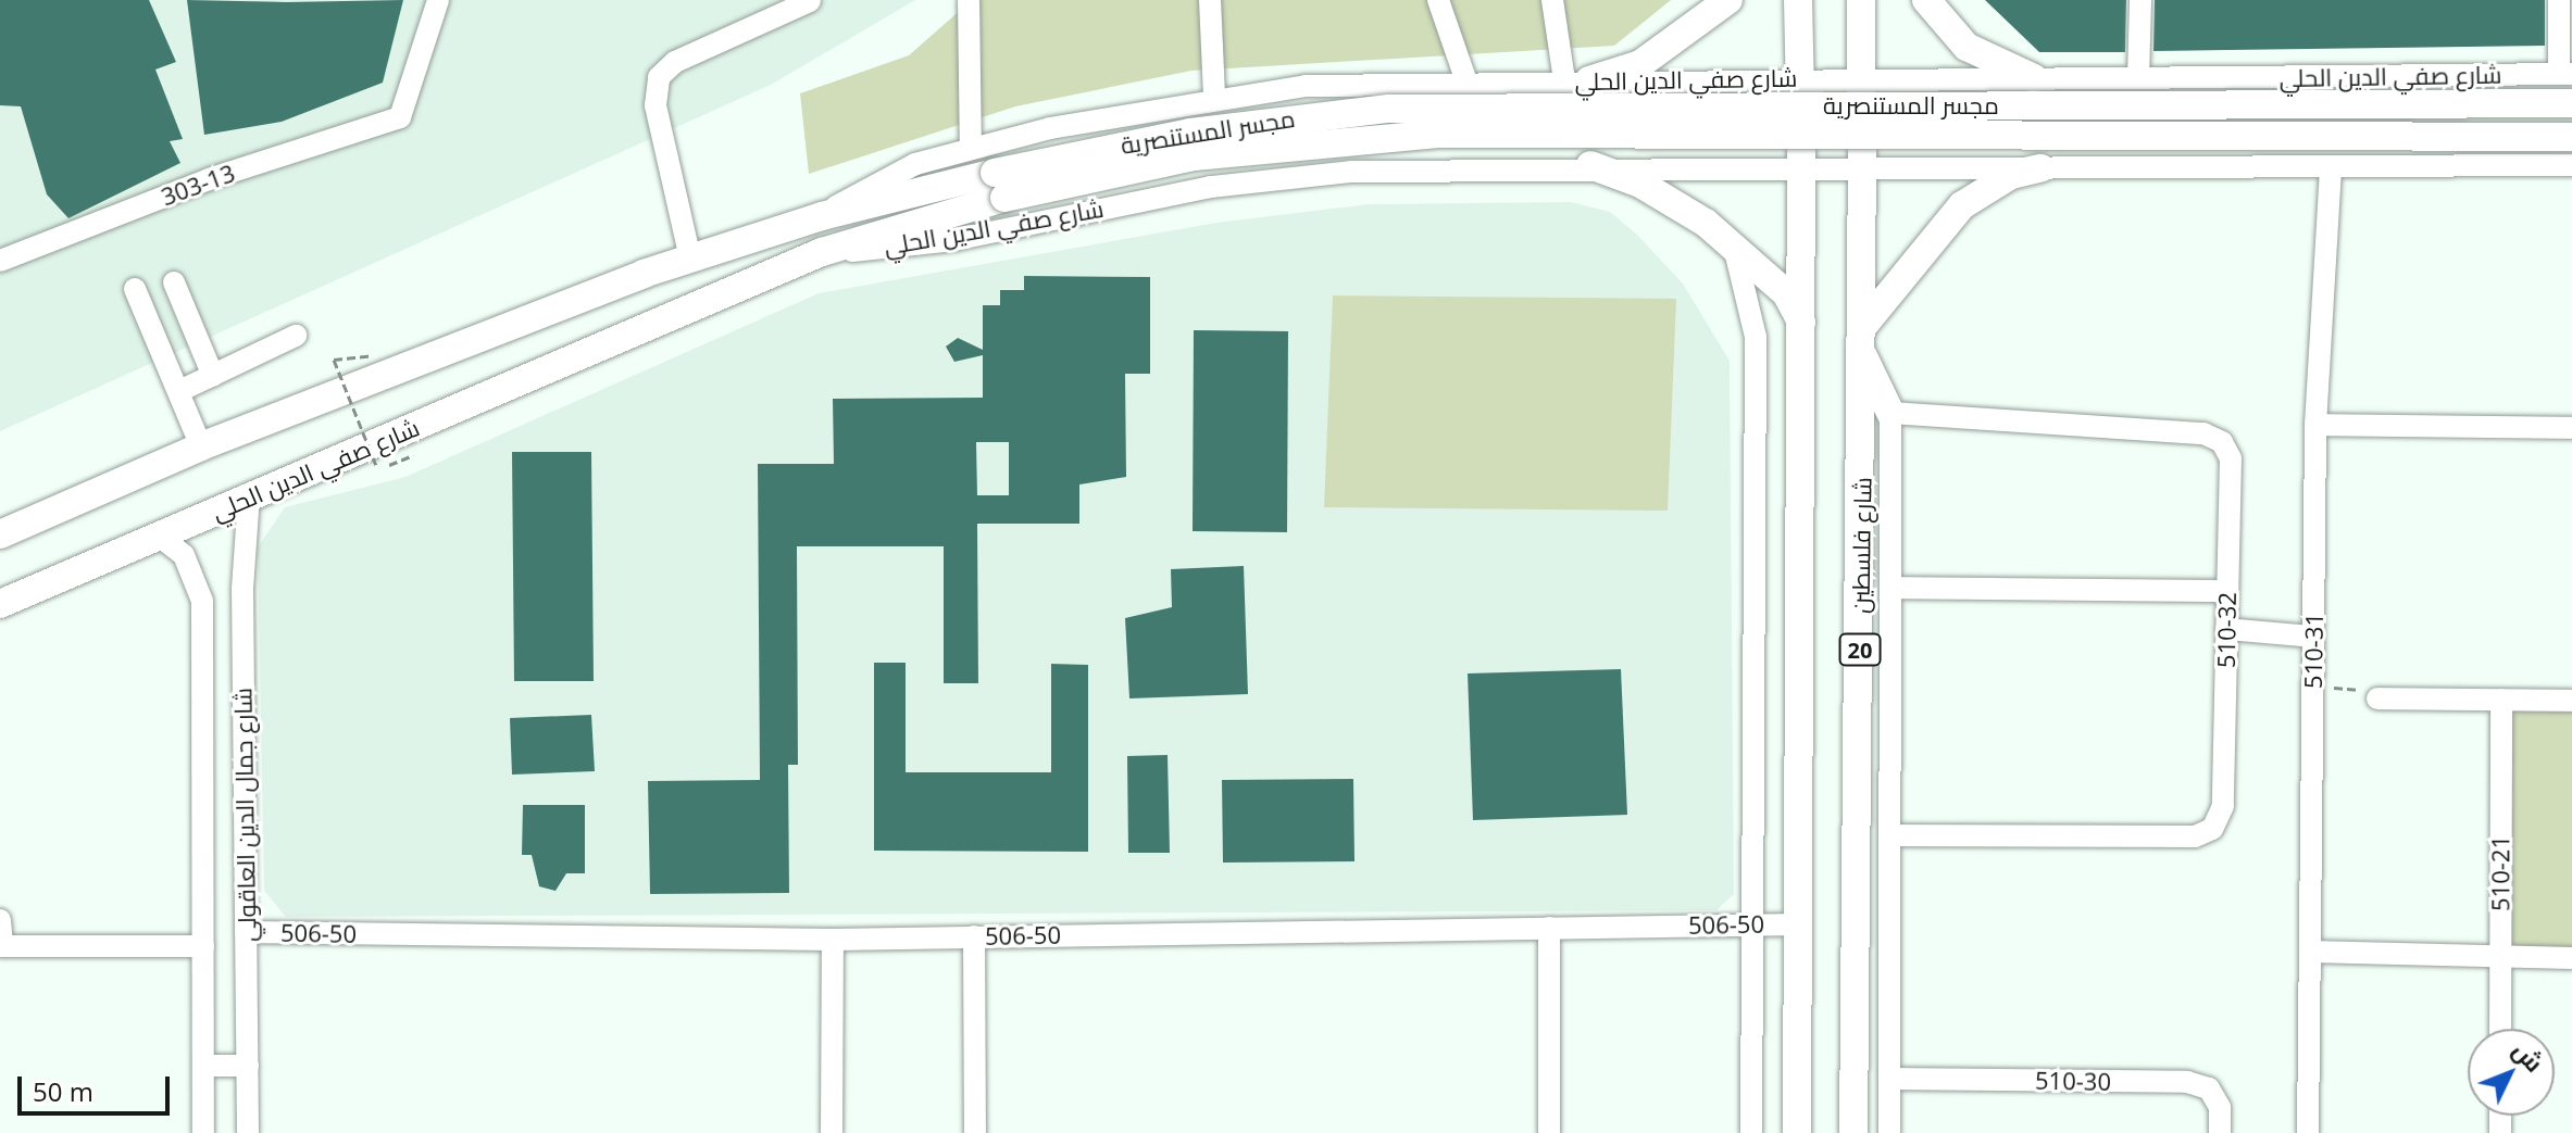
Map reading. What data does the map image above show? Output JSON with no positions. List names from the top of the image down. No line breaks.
{"streets":{"main road":["شارع صفي الدين الحلي","مجسر المستنصرية","شارع فلسطين","20"],"street":["303-13","510-32","510-31","شارع جمال الدين العاقولي","510-21","506-50","510-30"]},"crossings":[["شارع صفي الدين الحلي","مجسر المستنصرية"],["شارع صفي الدين الحلي","شارع فلسطين"],["شارع صفي الدين الحلي","510-31"],["شارع صفي الدين الحلي","شارع جمال الدين العاقولي"],["شارع جمال الدين العاقولي","506-50"]],"scale_bar":"50 m","north":"top right"}
